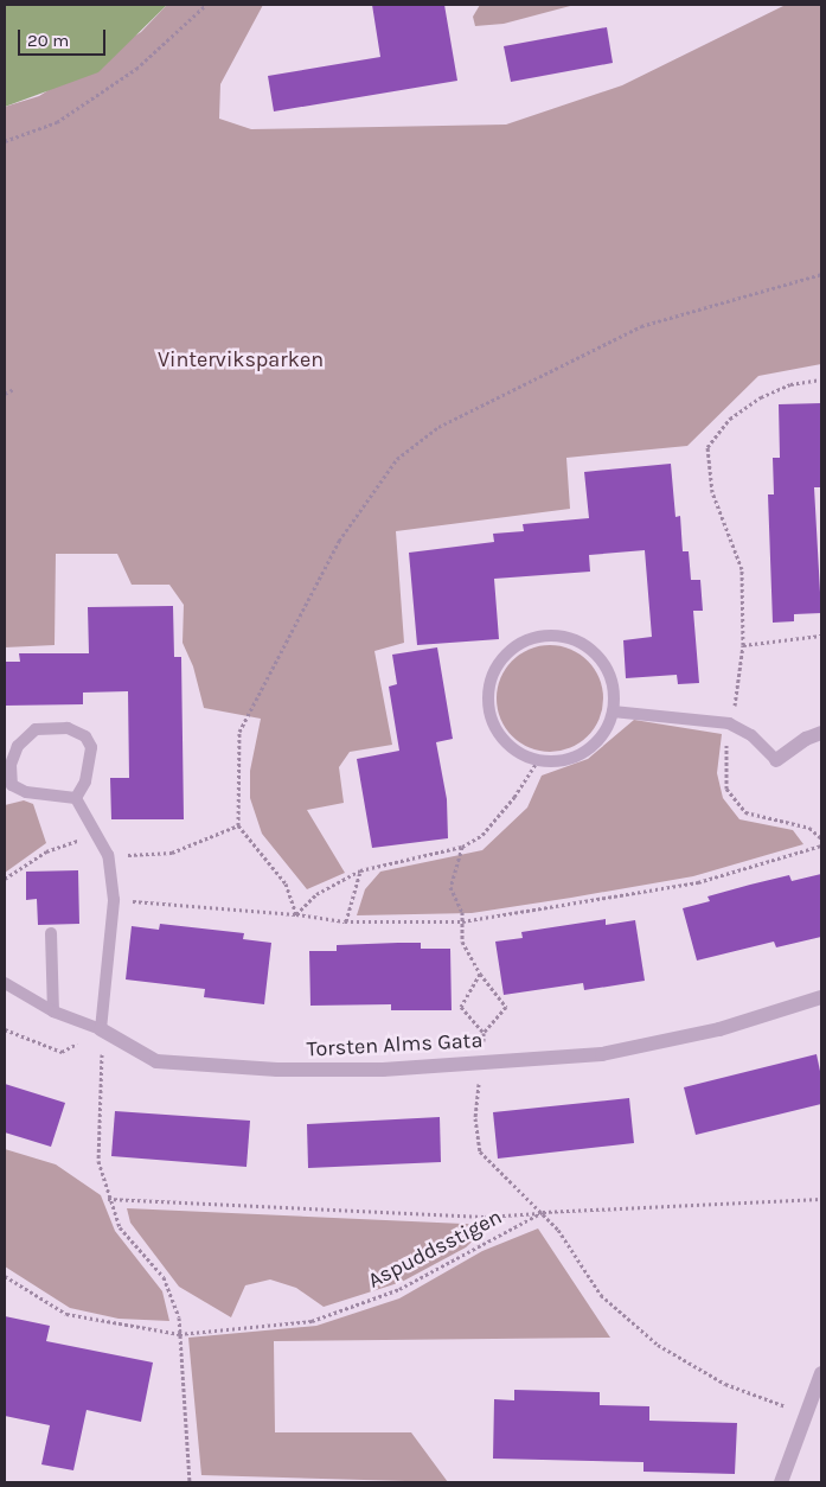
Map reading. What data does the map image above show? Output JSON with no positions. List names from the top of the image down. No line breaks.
{"streets":{"street":["Torsten Alms Gata"],"path":["Aspuddsstigen"]},"parks":["Vinterviksparken"],"scale_bar":"20 m"}
